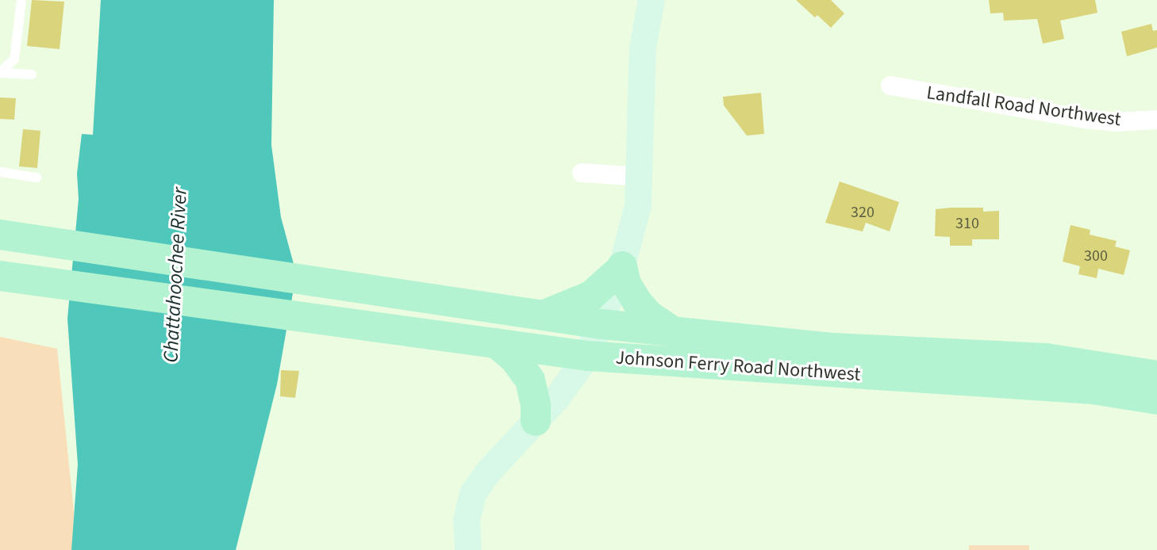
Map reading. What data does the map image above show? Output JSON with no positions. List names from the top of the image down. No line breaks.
{"streets":{"main road":["Johnson Ferry Road Northwest"],"street":["Landfall Road Northwest"]},"water":["Chattahoochee River"],"house_numbers":["320","310","300"]}
